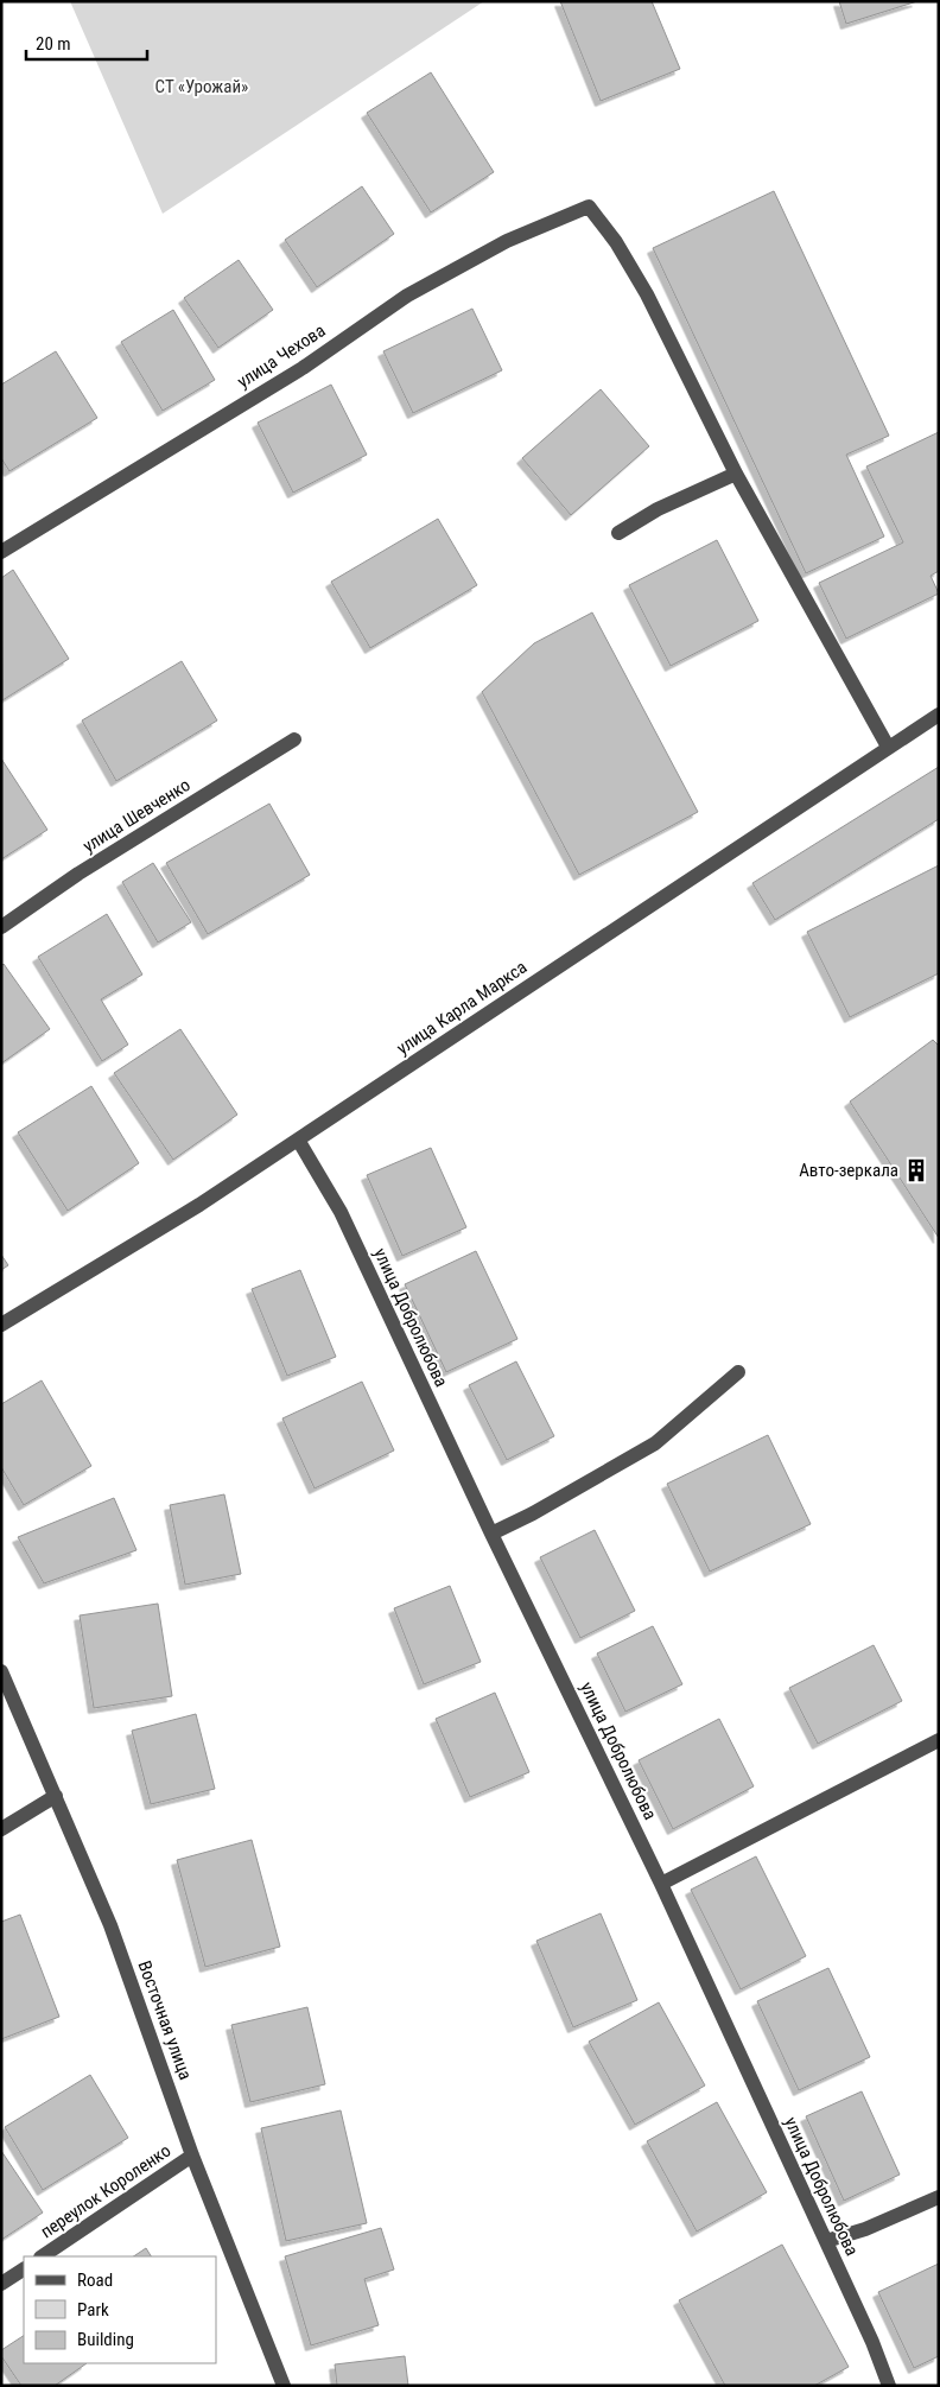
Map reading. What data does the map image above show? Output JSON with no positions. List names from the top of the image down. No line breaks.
{"streets":{"street":["улица Чехова","улица Шевченко","улица Карла Маркса","улица Добролюбова","Восточная улица","переулок Короленко"]},"crossings":[["улица Карла Маркса","улица Добролюбова"],["Восточная улица","переулок Короленко"]],"parks":["СТ «Урожай»"],"places":{"building":["Авто-зеркала"]},"legend":["Road","Park","Building"],"scale_bar":"20 m"}
